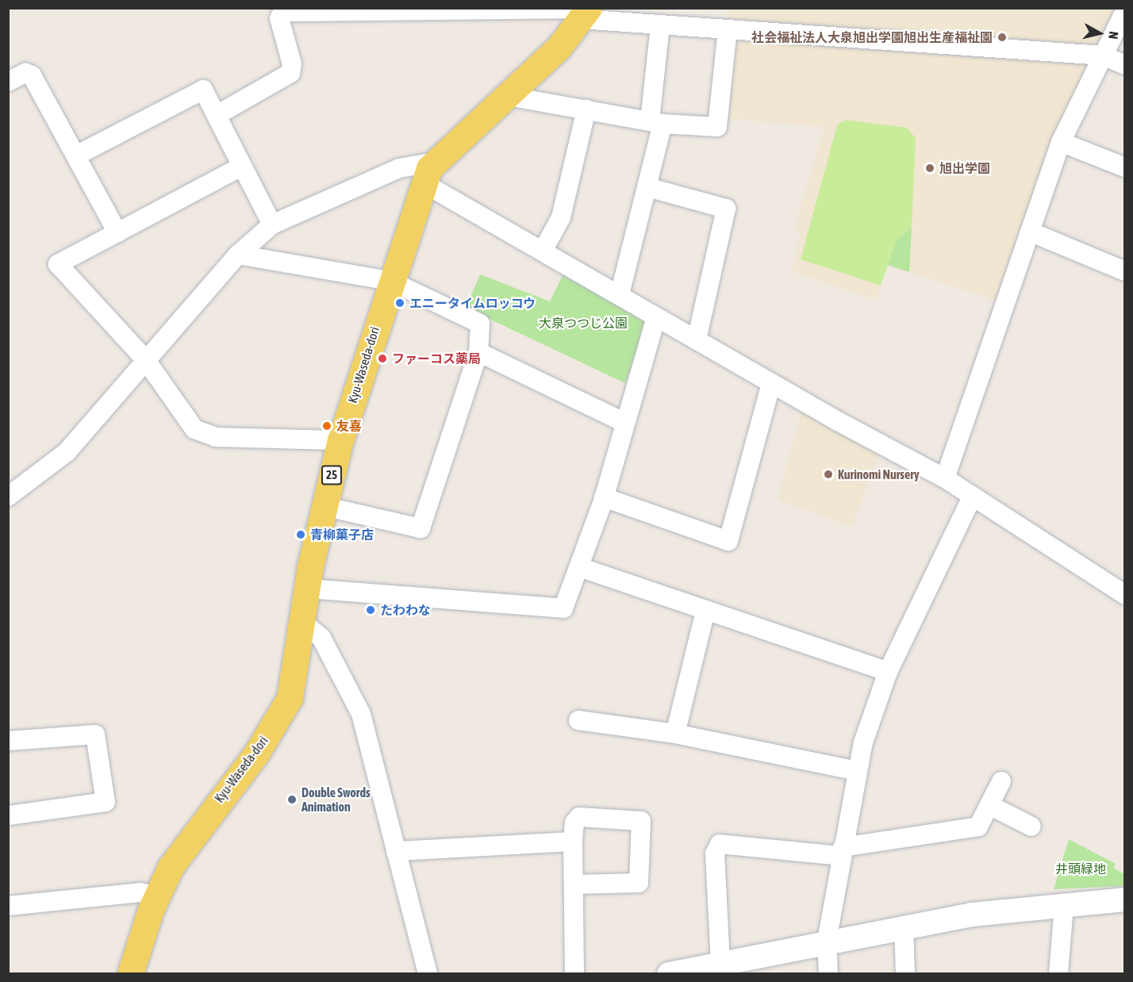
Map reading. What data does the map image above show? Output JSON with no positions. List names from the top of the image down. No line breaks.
{"streets":{"main road":["Kyu-Waseda-dori","25"]},"parks":["大泉つつじ公園","井頭緑地"],"places":["社会福祉法人大泉旭出学園旭出生産福祉園","旭出学園","エニータイムロッコウ","ファーコス薬局","友喜","Kurinomi Nursery","青柳菓子店","たわわな","Double Swords Animation"],"north":"right"}
